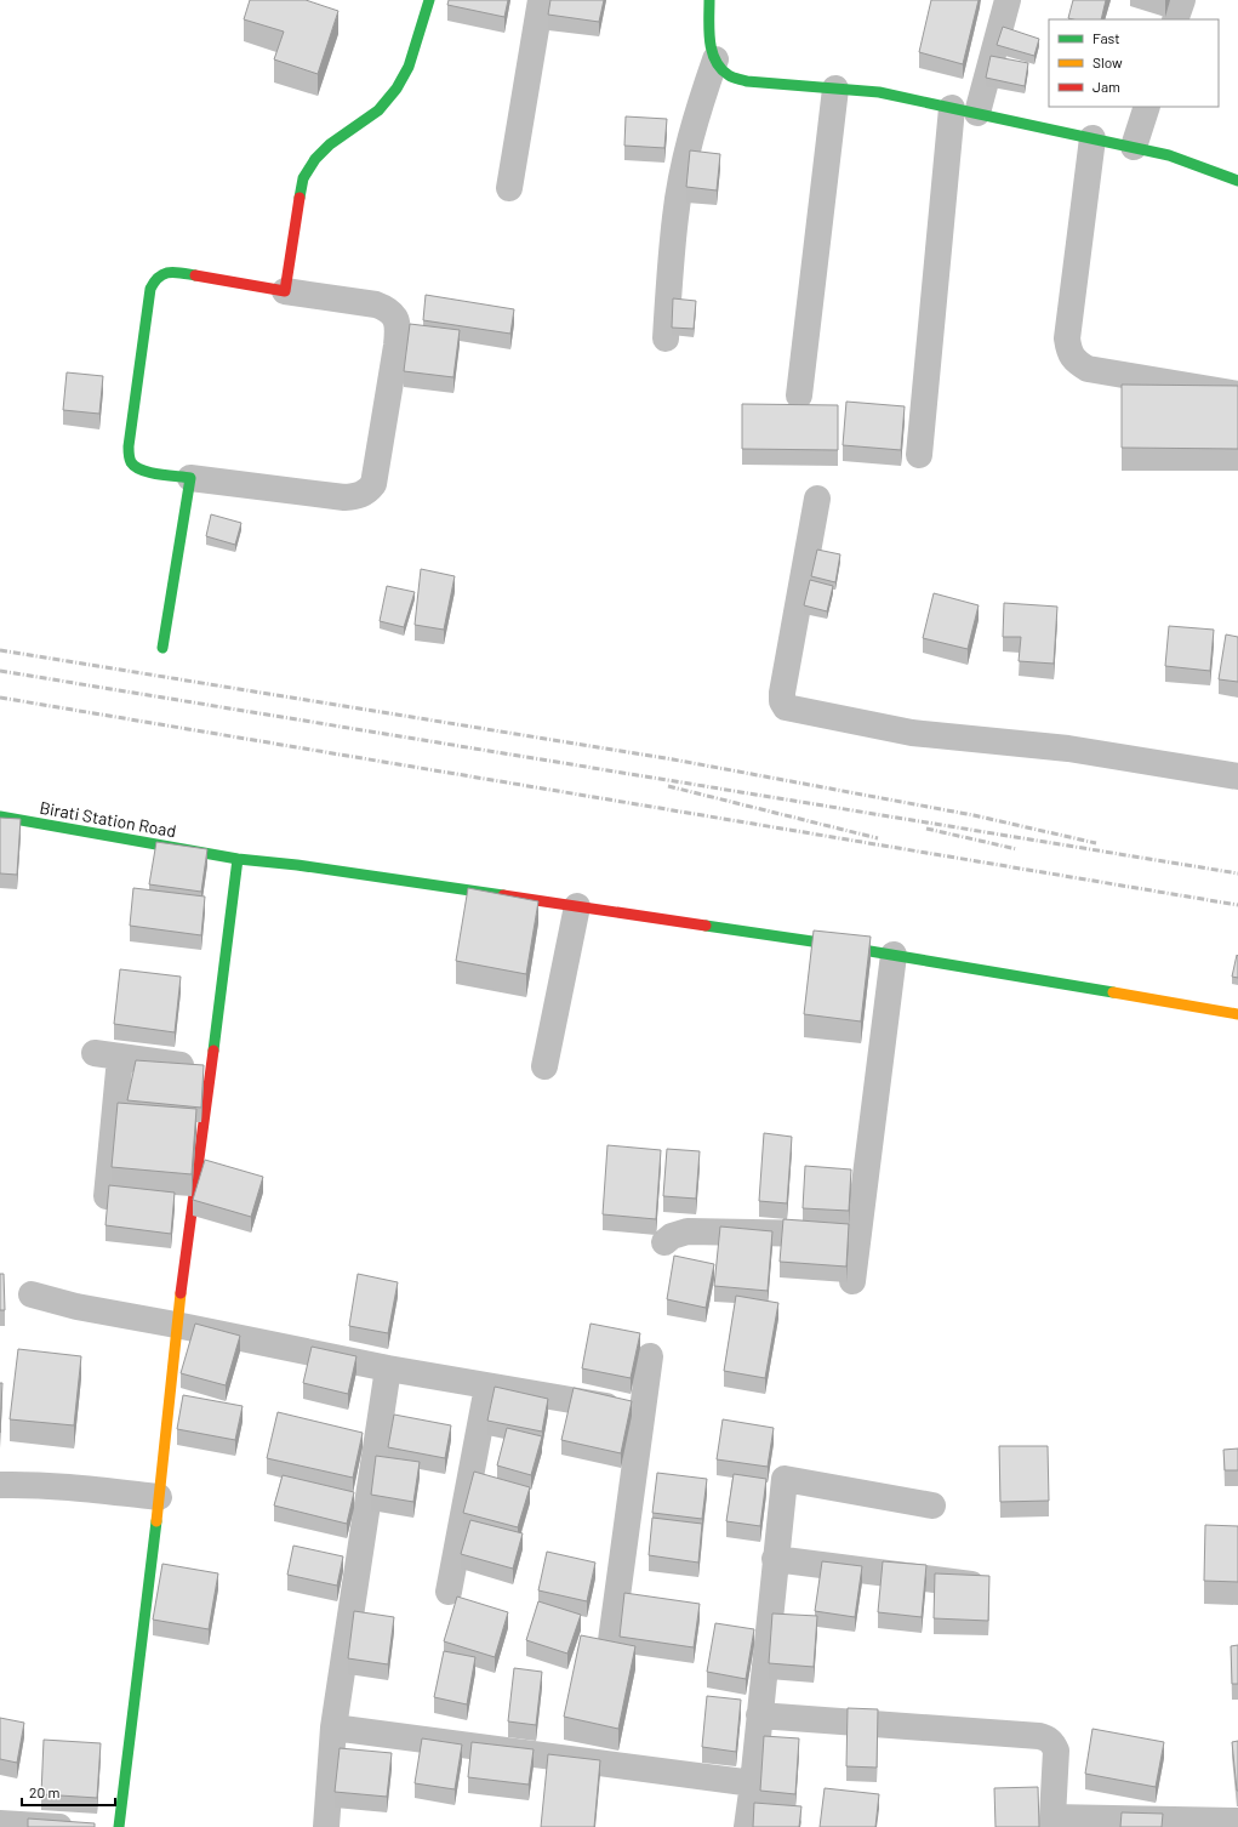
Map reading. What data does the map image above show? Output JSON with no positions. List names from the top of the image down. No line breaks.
{"streets":{"street":["Birati Station Road"]},"legend":["Fast","Slow","Jam"],"scale_bar":"20 m"}
